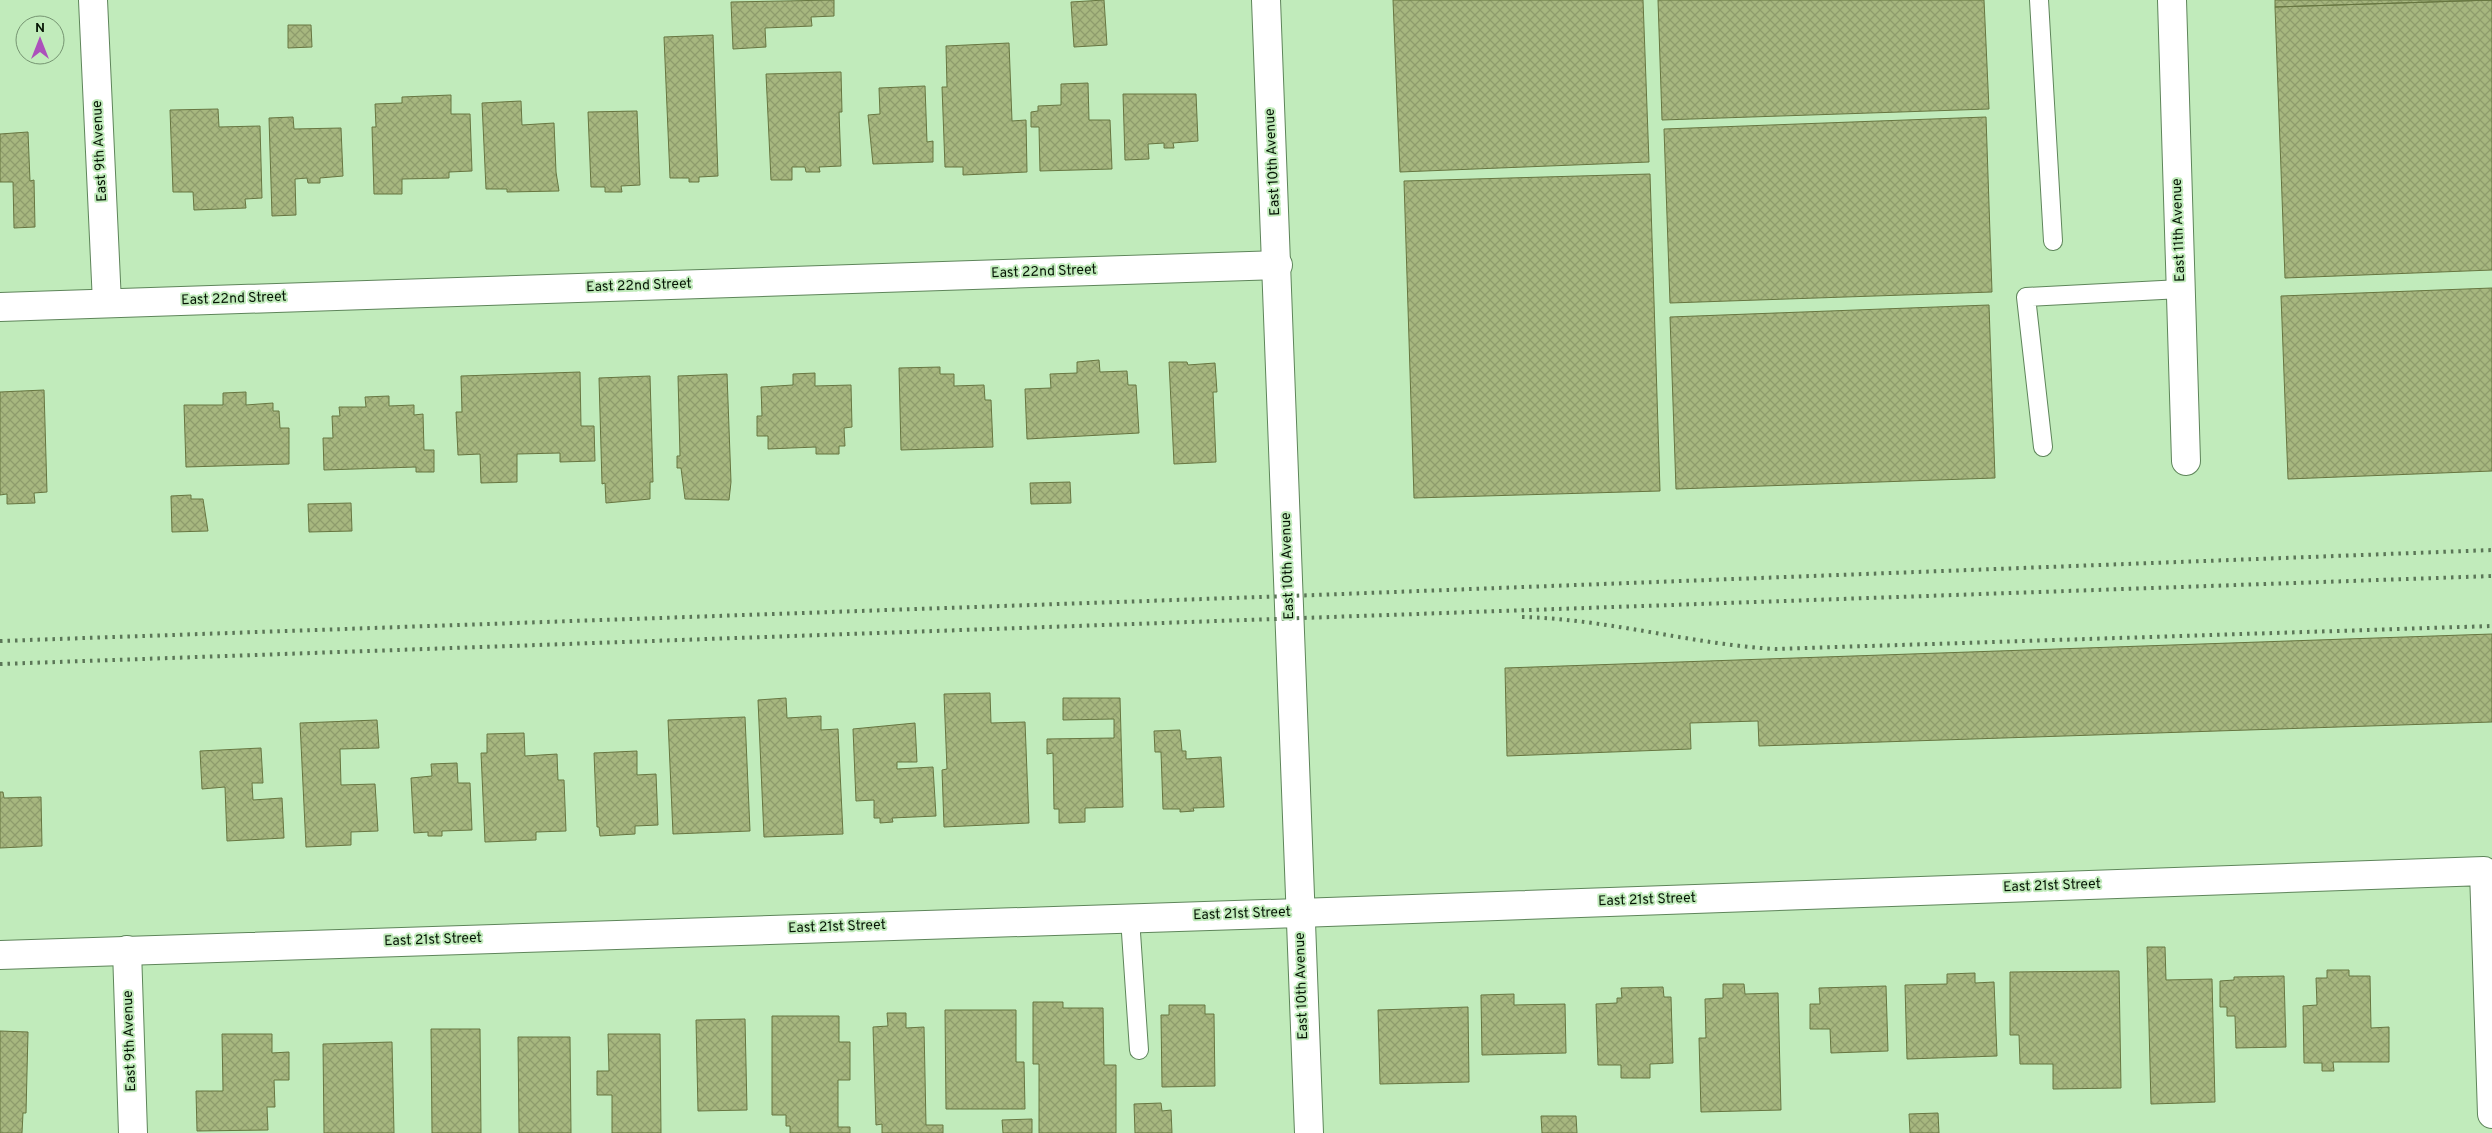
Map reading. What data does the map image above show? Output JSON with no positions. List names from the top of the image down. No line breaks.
{"streets":{"street":["East 9th Avenue","East 10th Avenue","East 11th Avenue","East 22nd Street","East 21st Street"]},"crossings":[["East 9th Avenue","East 22nd Street"],["East 9th Avenue","East 21st Street"],["East 10th Avenue","East 22nd Street"],["East 10th Avenue","East 21st Street"]],"north":"top"}
